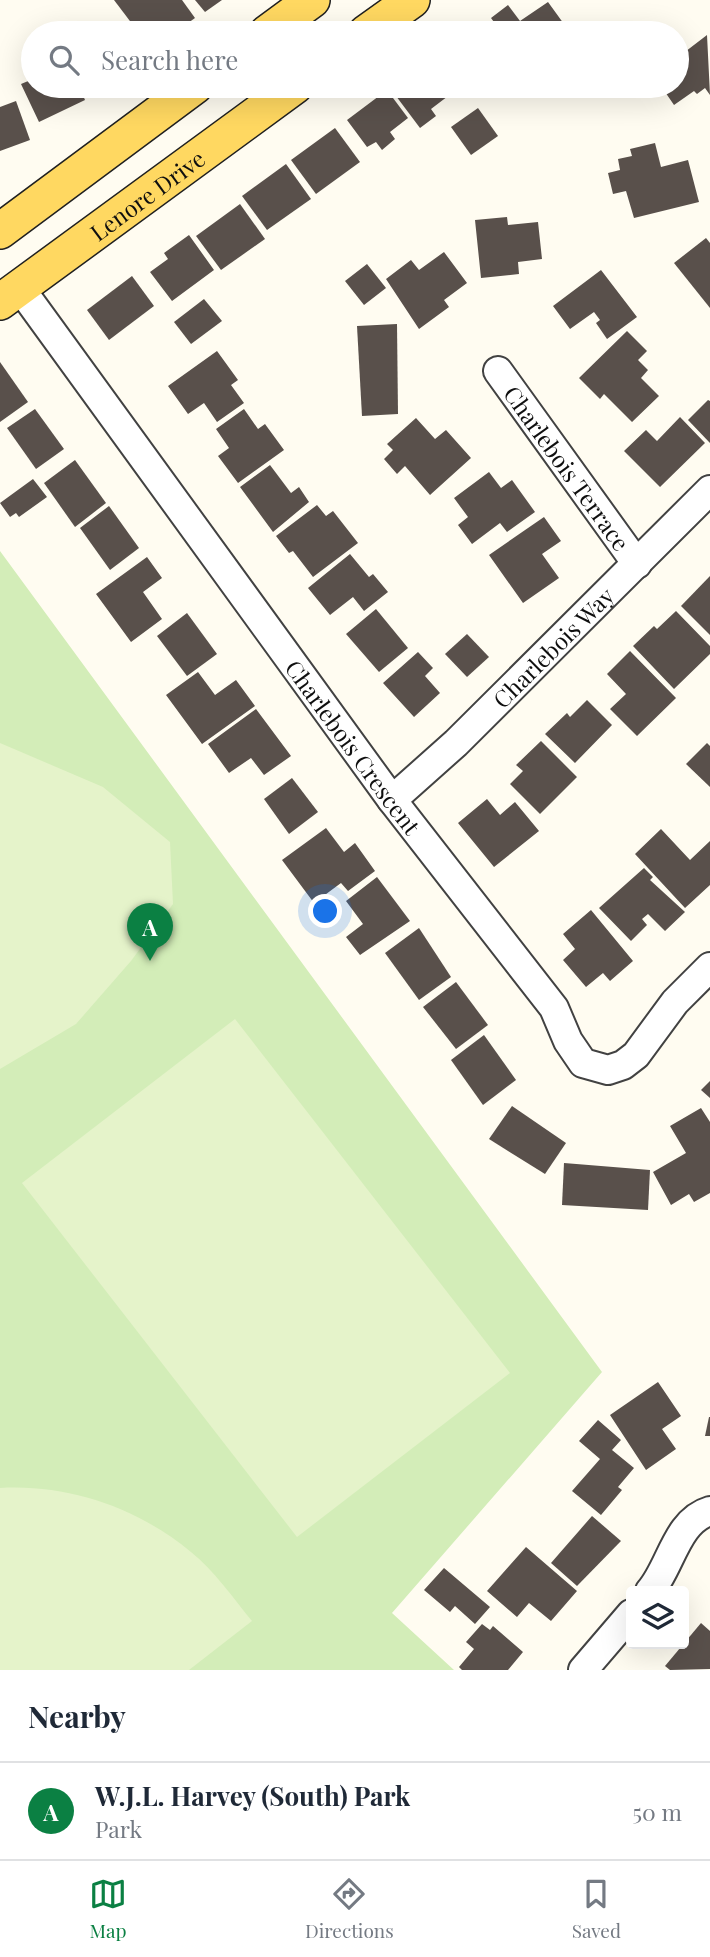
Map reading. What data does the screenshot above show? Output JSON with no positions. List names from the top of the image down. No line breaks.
{"streets":{"main road":["Lenore Drive"],"street":["Charlebois Terrace","Charlebois Way","Charlebois Crescent"]},"crossings":[["Lenore Drive","Charlebois Crescent"],["Charlebois Terrace","Charlebois Way"],["Charlebois Way","Charlebois Crescent"]],"page":{"search":"Search here","pins":"A","heading":"Nearby","list":[{"mark":"A","name":"W.J.L. Harvey (South) Park","note":"Park","value":"50 m"}],"nav":["Map","Directions","Saved"]}}
